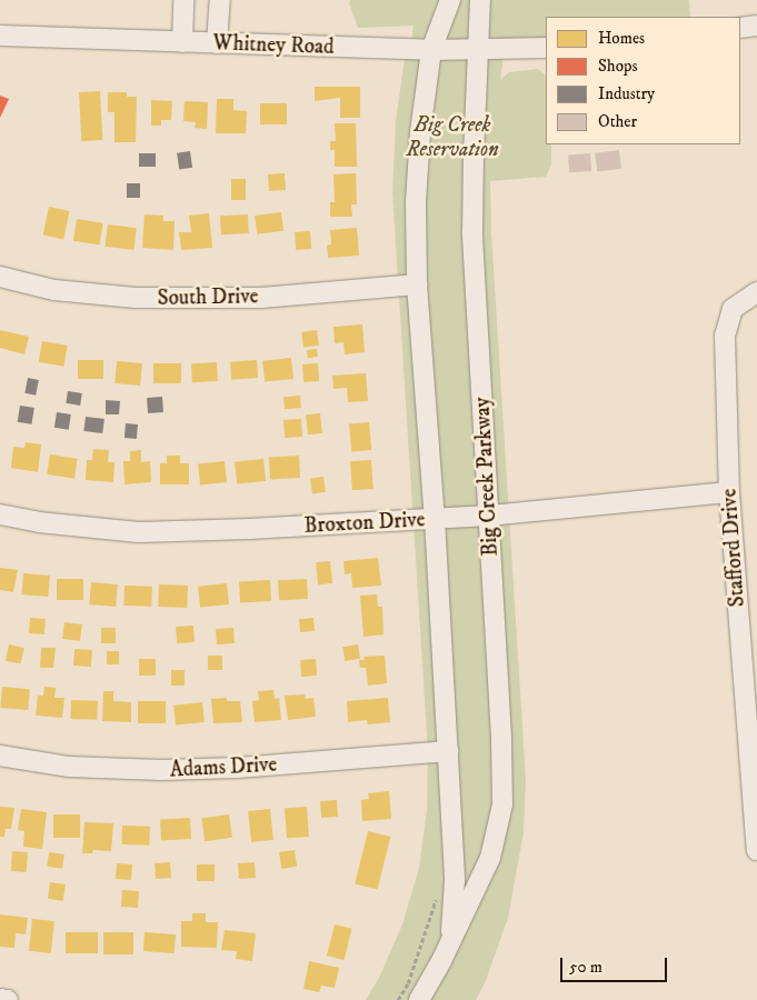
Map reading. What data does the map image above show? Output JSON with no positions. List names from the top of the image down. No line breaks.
{"streets":{"street":["Whitney Road","South Drive","Big Creek Parkway","Broxton Drive","Stafford Drive","Adams Drive"]},"crossings":[["Whitney Road","Big Creek Parkway"],["South Drive","Big Creek Parkway"],["Big Creek Parkway","Broxton Drive"],["Big Creek Parkway","Adams Drive"],["Broxton Drive","Stafford Drive"]],"parks":["Big Creek Reservation"],"legend":["Homes","Shops","Industry","Other"],"scale_bar":"50 m"}
